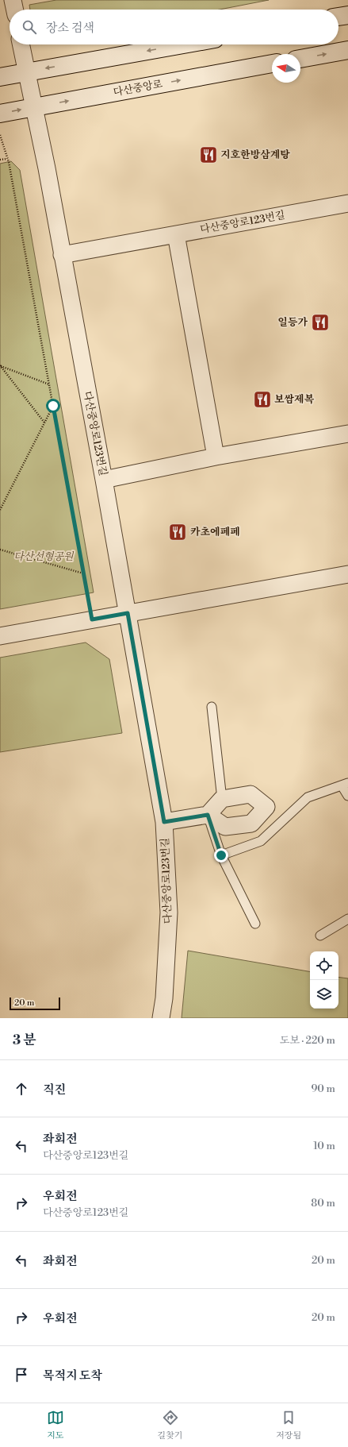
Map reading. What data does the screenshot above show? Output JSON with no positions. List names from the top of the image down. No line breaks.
{"streets":{"street":["다산중앙로","다산중앙로123번길"]},"crossings":[["다산중앙로","다산중앙로123번길"]],"parks":["다산선형공원"],"places":{"restaurant":["지호한방삼계탕","일등가","보쌈제복","카초에페페"]},"scale_bar":"20 m","north":"left","page":{"search":"장소 검색","scale":"20 m","heading":["3 분","도보 · 220 m"],"list":[["직진","90 m"],["좌회전","다산중앙로123번길","10 m"],["우회전","다산중앙로123번길","80 m"],["좌회전","20 m"],["우회전","20 m"],"목적지 도착"],"nav":["지도","길찾기","저장됨"]}}
